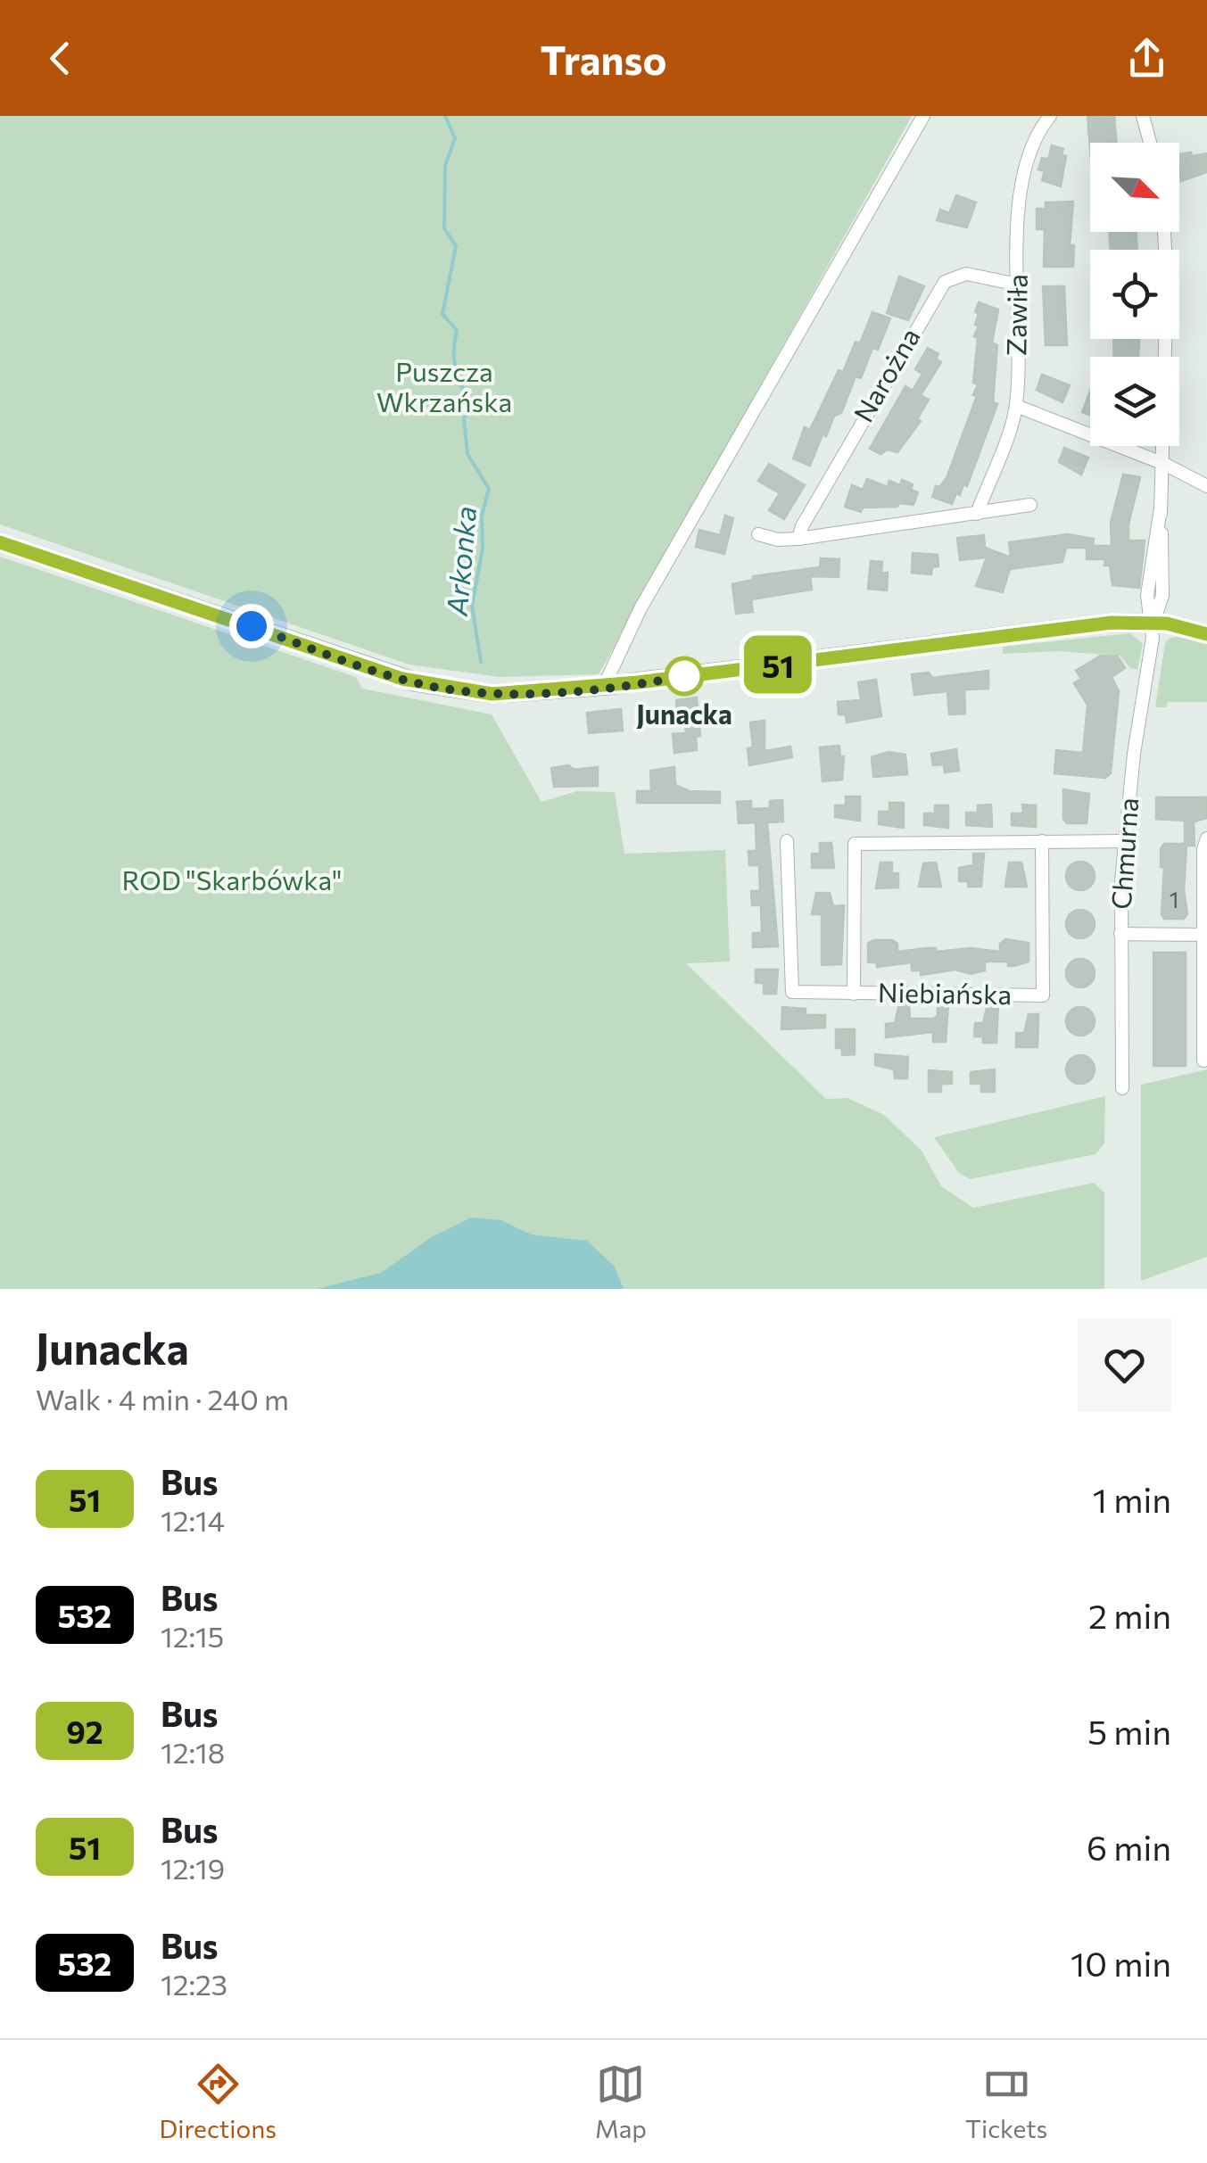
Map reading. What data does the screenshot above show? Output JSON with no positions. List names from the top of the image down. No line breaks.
{"streets":{"street":["Zawiła","Narożna","Chmurna","Niebiańska"]},"crossings":[["Zawiła","Narożna"],["Chmurna","Niebiańska"]],"water":["Arkonka"],"parks":["Puszcza Wkrzańska","ROD \"Skarbówka\""],"places":["Junacka"],"lines":["bus line 51"],"house_numbers":["1"],"north":"bottom right","page":{"header":"Transo","on_map":"51","heading":["Junacka","Walk · 4 min · 240 m"],"list":[{"mark":"51","name":"Bus","note":"12:14","value":"1 min"},{"mark":"532","name":"Bus","note":"12:15","value":"2 min"},{"mark":"92","name":"Bus","note":"12:18","value":"5 min"},{"mark":"51","name":"Bus","note":"12:19","value":"6 min"},{"mark":"532","name":"Bus","note":"12:23","value":"10 min"}],"tabs":["Directions","Map","Tickets"]}}
